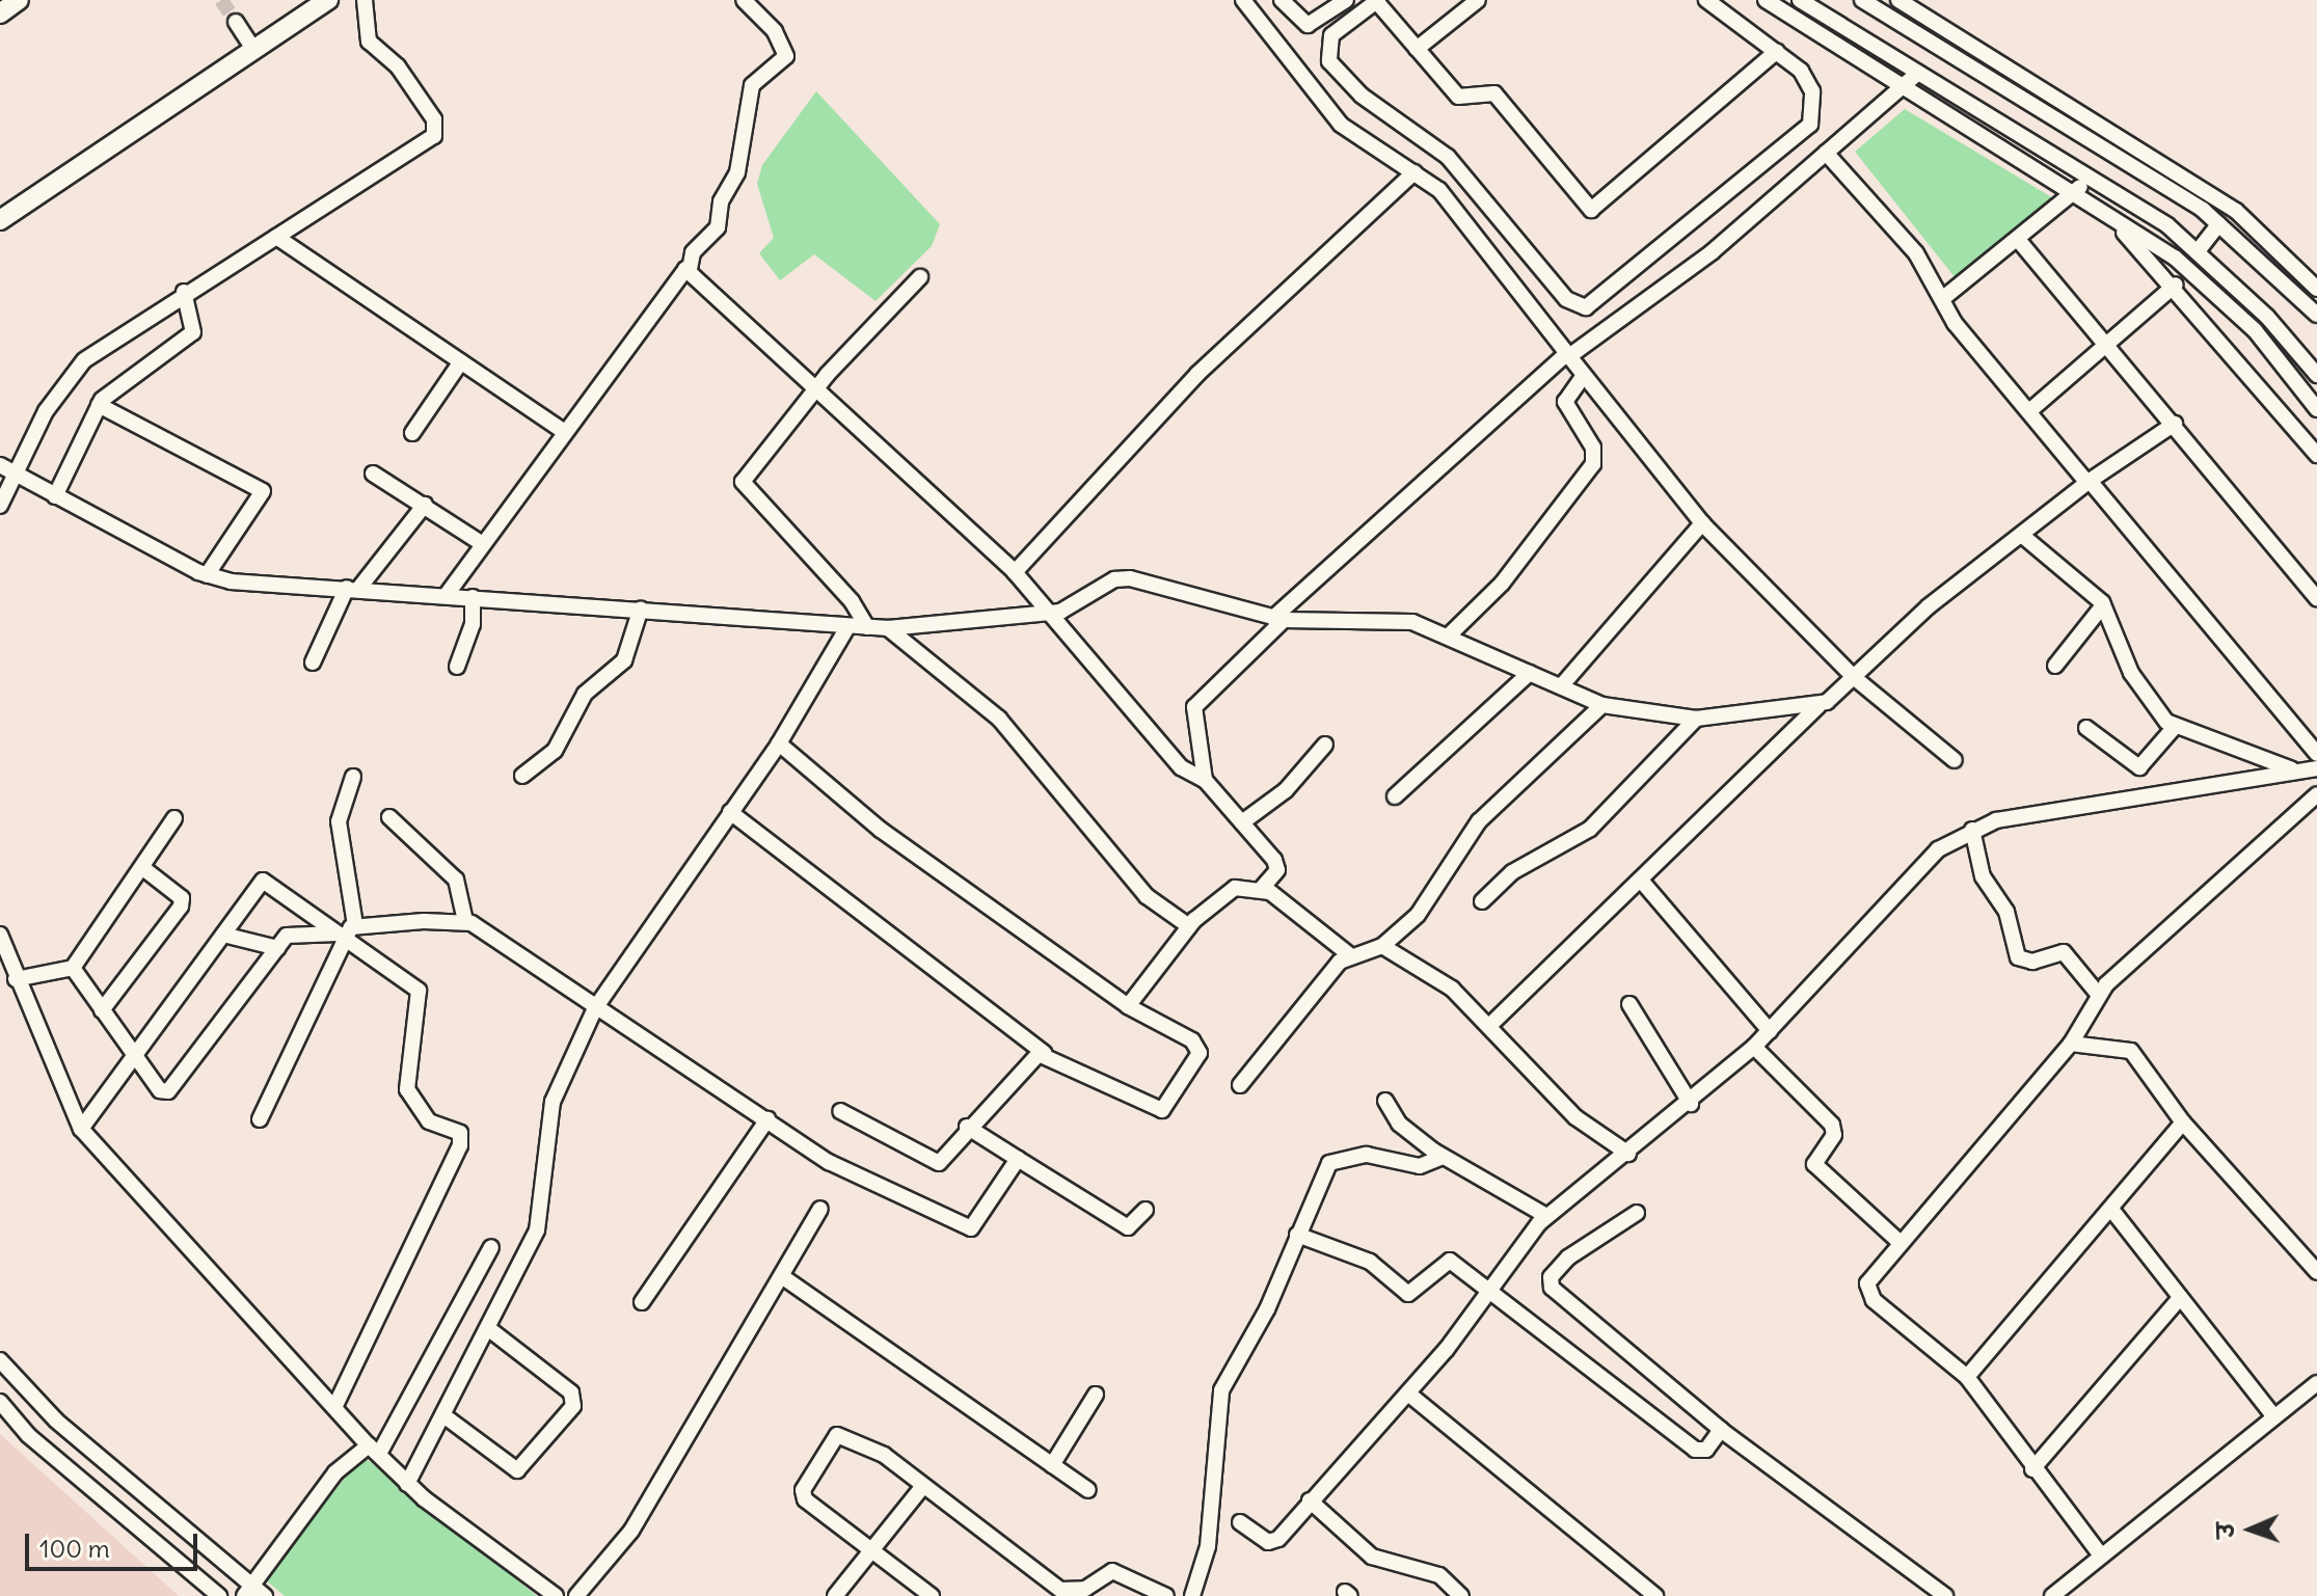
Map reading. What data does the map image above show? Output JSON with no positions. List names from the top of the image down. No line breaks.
{"scale_bar":"100 m","north":"left"}
